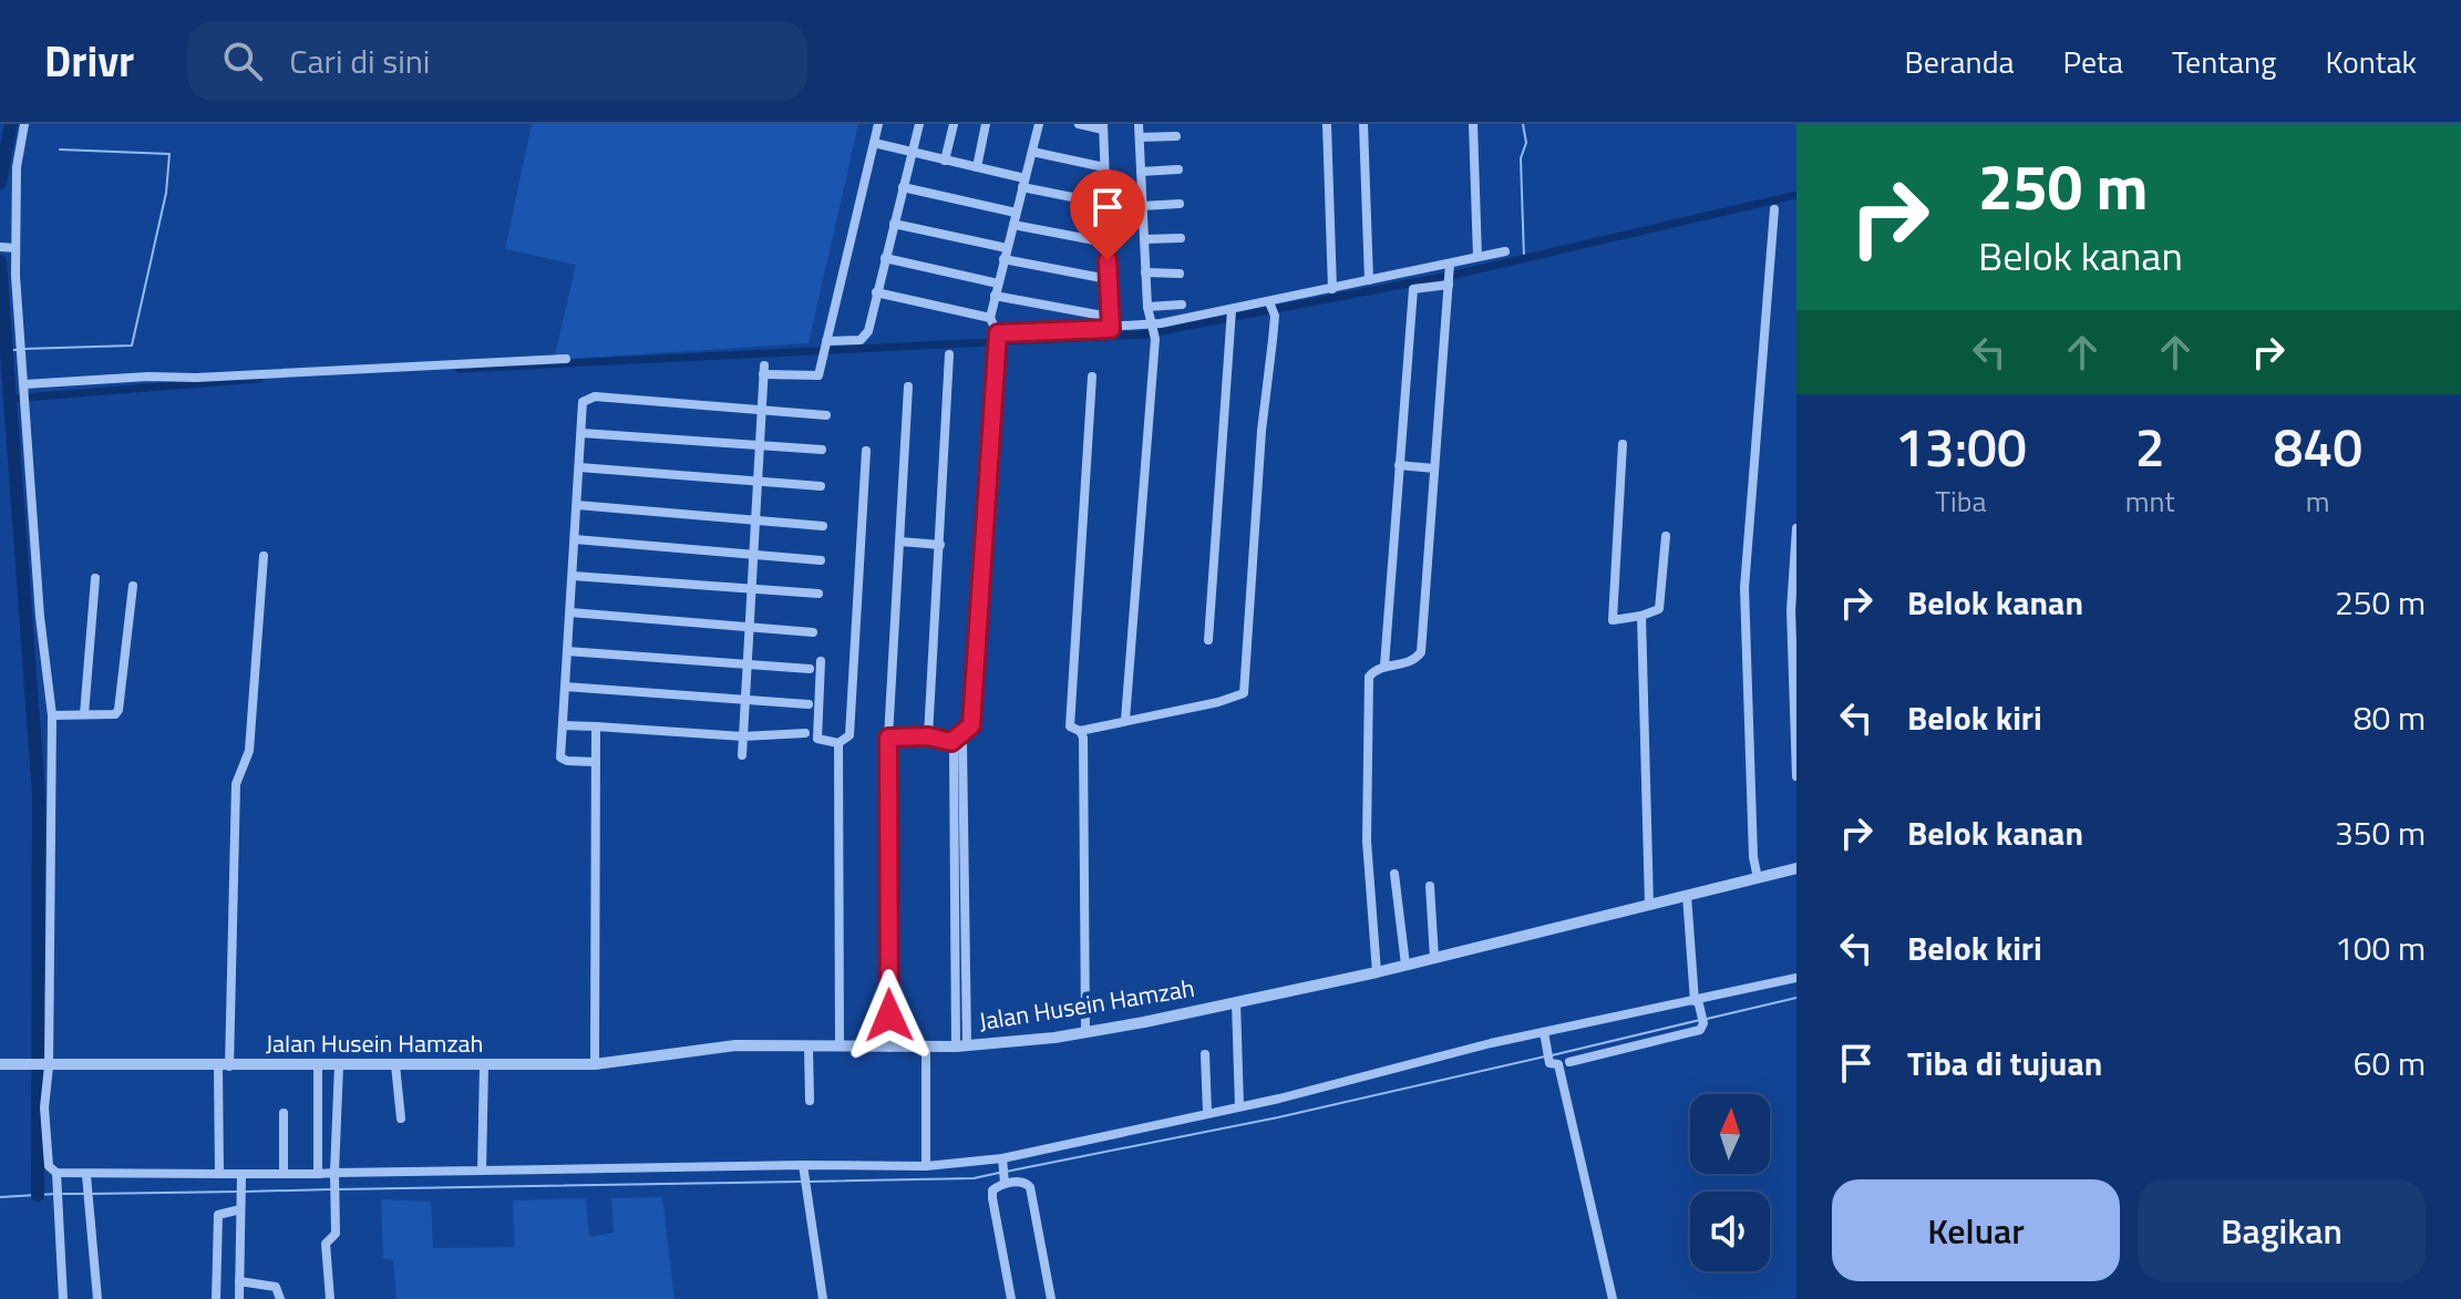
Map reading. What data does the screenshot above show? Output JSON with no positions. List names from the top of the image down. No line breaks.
{"streets":{"street":["Jalan Husein Hamzah"]},"north":"top","page":{"header":"Drivr","search":"Cari di sini","nav":["Beranda","Peta","Tentang","Kontak"],"turn":["250 m","Belok kanan"],"eta":["13:00","Tiba","2","mnt","840","m"],"list":[{"name":"Belok kanan","value":"250 m"},{"name":"Belok kiri","value":"80 m"},{"name":"Belok kanan","value":"350 m"},{"name":"Belok kiri","value":"100 m"},{"name":"Tiba di tujuan","value":"60 m"}],"buttons":["Keluar","Bagikan"]}}
